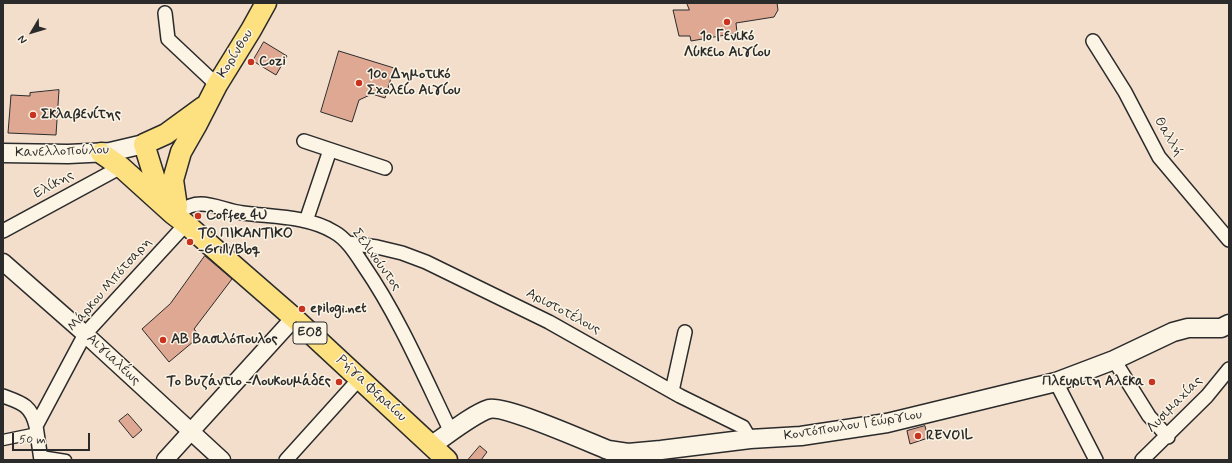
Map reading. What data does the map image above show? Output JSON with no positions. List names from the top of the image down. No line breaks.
{"streets":{"main road":["Κορίνθου","Κανελλοπούλου","ΕΟ8","Ρήγα Φεραίου","Κοντόπουλου Γεώργιου"],"street":["Θαλλή","Ελίκης","Σελινούντος","Μάρκου Μπότσαρη","Αριστοτέλους","Αιγιαλέως","Λυσιμαχίας"]},"crossings":[["Κορίνθου","Κανελλοπούλου"],["Κορίνθου","Σελινούντος"],["Κορίνθου","Μάρκου Μπότσαρη"],["Κορίνθου","ΕΟ8"],["Κορίνθου","Ρήγα Φεραίου"],["Κανελλοπούλου","Ελίκης"],["Κανελλοπούλου","ΕΟ8"],["Κανελλοπούλου","Ρήγα Φεραίου"],["Ελίκης","Ρήγα Φεραίου"],["Σελινούντος","Μάρκου Μπότσαρη"],["Σελινούντος","Αριστοτέλους"],["Σελινούντος","ΕΟ8"],["Σελινούντος","Ρήγα Φεραίου"],["Σελινούντος","Κοντόπουλου Γεώργιου"],["Μάρκου Μπότσαρη","ΕΟ8"],["Μάρκου Μπότσαρη","Αιγιαλέως"],["Μάρκου Μπότσαρη","Ρήγα Φεραίου"],["Αριστοτέλους","Κοντόπουλου Γεώργιου"],["ΕΟ8","Ρήγα Φεραίου"],["Ρήγα Φεραίου","Κοντόπουλου Γεώργιου"]],"places":["1o Γενικό Λύκειο Αιγίου","Cozi","10o Δημοτικό Σχολείο Αιγίου","Σκλαβενίτης","Coffee 4U","ΤΟ ΠΙΚΑΝΤΙΚΟ -Grill/Bbq","epilogi.net","ΑΒ Βασιλόπουλος","Το Βυζάντιο -Λουκουμάδες","Πλευριτη Αλεκα","REVOIL"],"scale_bar":"50 m","north":"bottom left"}
